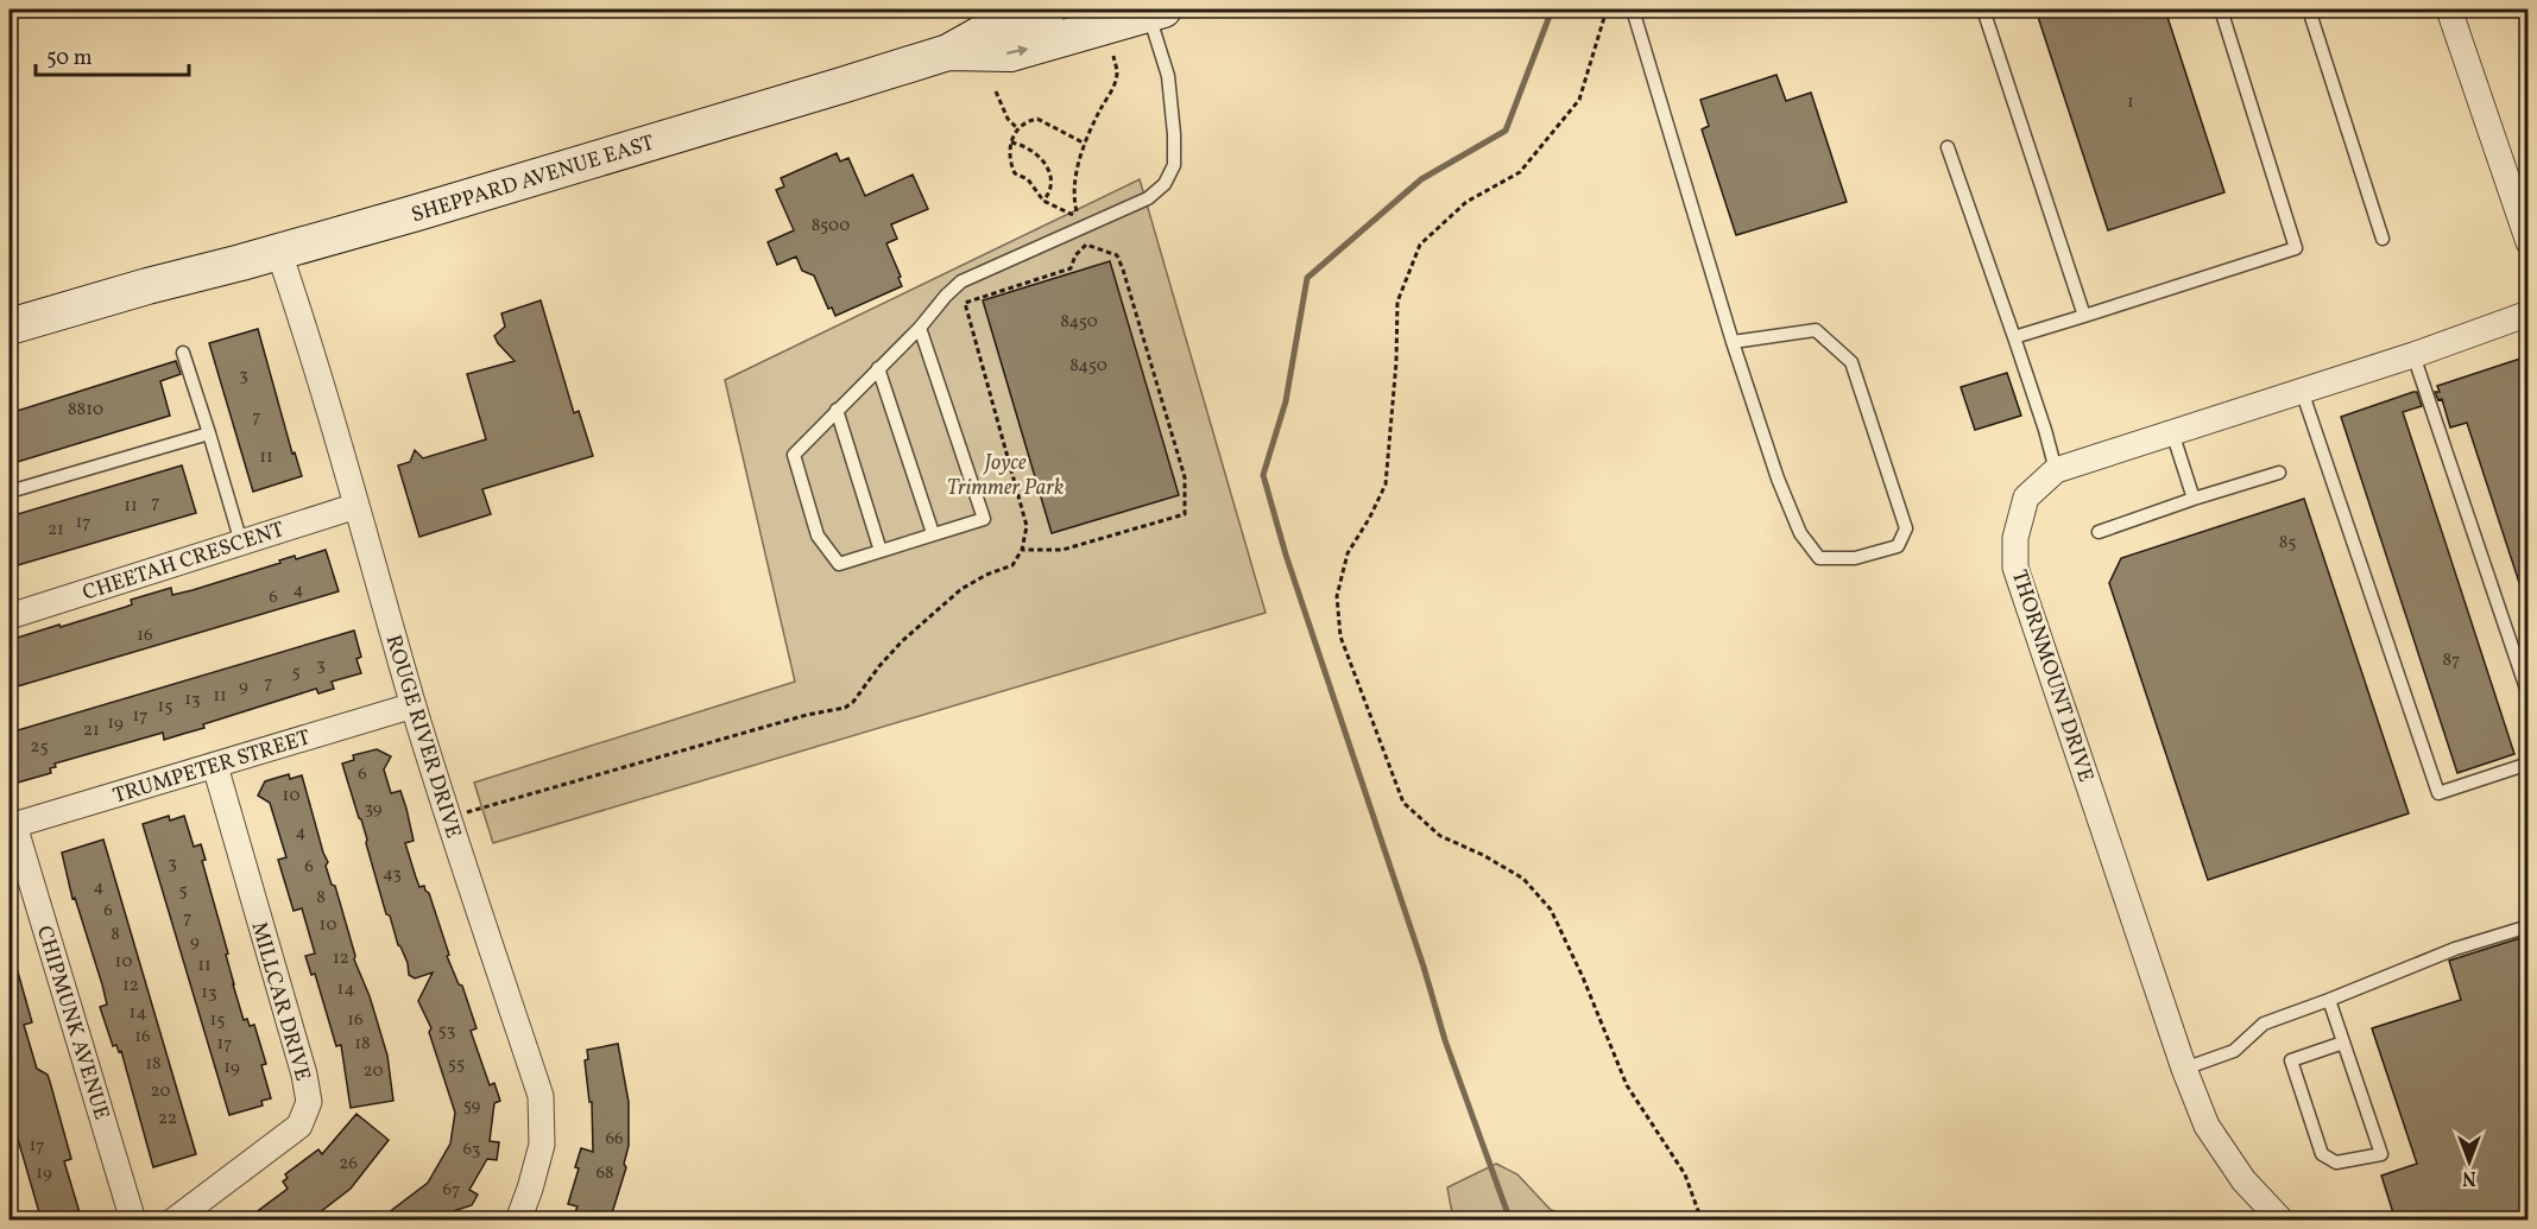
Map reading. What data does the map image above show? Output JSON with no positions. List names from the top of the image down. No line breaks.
{"streets":{"main road":["SHEPPARD AVENUE EAST"],"street":["CHEETAH CRESCENT","THORNMOUNT DRIVE","ROUGE RIVER DRIVE","TRUMPETER STREET","MILLCAR DRIVE","CHIPMUNK AVENUE"]},"crossings":[["SHEPPARD AVENUE EAST","ROUGE RIVER DRIVE"],["CHEETAH CRESCENT","ROUGE RIVER DRIVE"],["ROUGE RIVER DRIVE","TRUMPETER STREET"],["TRUMPETER STREET","MILLCAR DRIVE"],["TRUMPETER STREET","CHIPMUNK AVENUE"]],"parks":["Joyce Trimmer Park"],"house_numbers":["1","8500","8450","8450","3","8810","7","11","7","11","17","21","85","4","6","16","87","3","5","7","9","11","13","15","17","19","21","25","6","10","39","4","3","6","43","4","5","8","6","7","10","8","9","12","10","11","12","14","13","14","15","16","53","16","17","18","18","55","19","20","20","59","22","66","17","63","26","19","68","67"],"scale_bar":"50 m","north":"bottom"}
